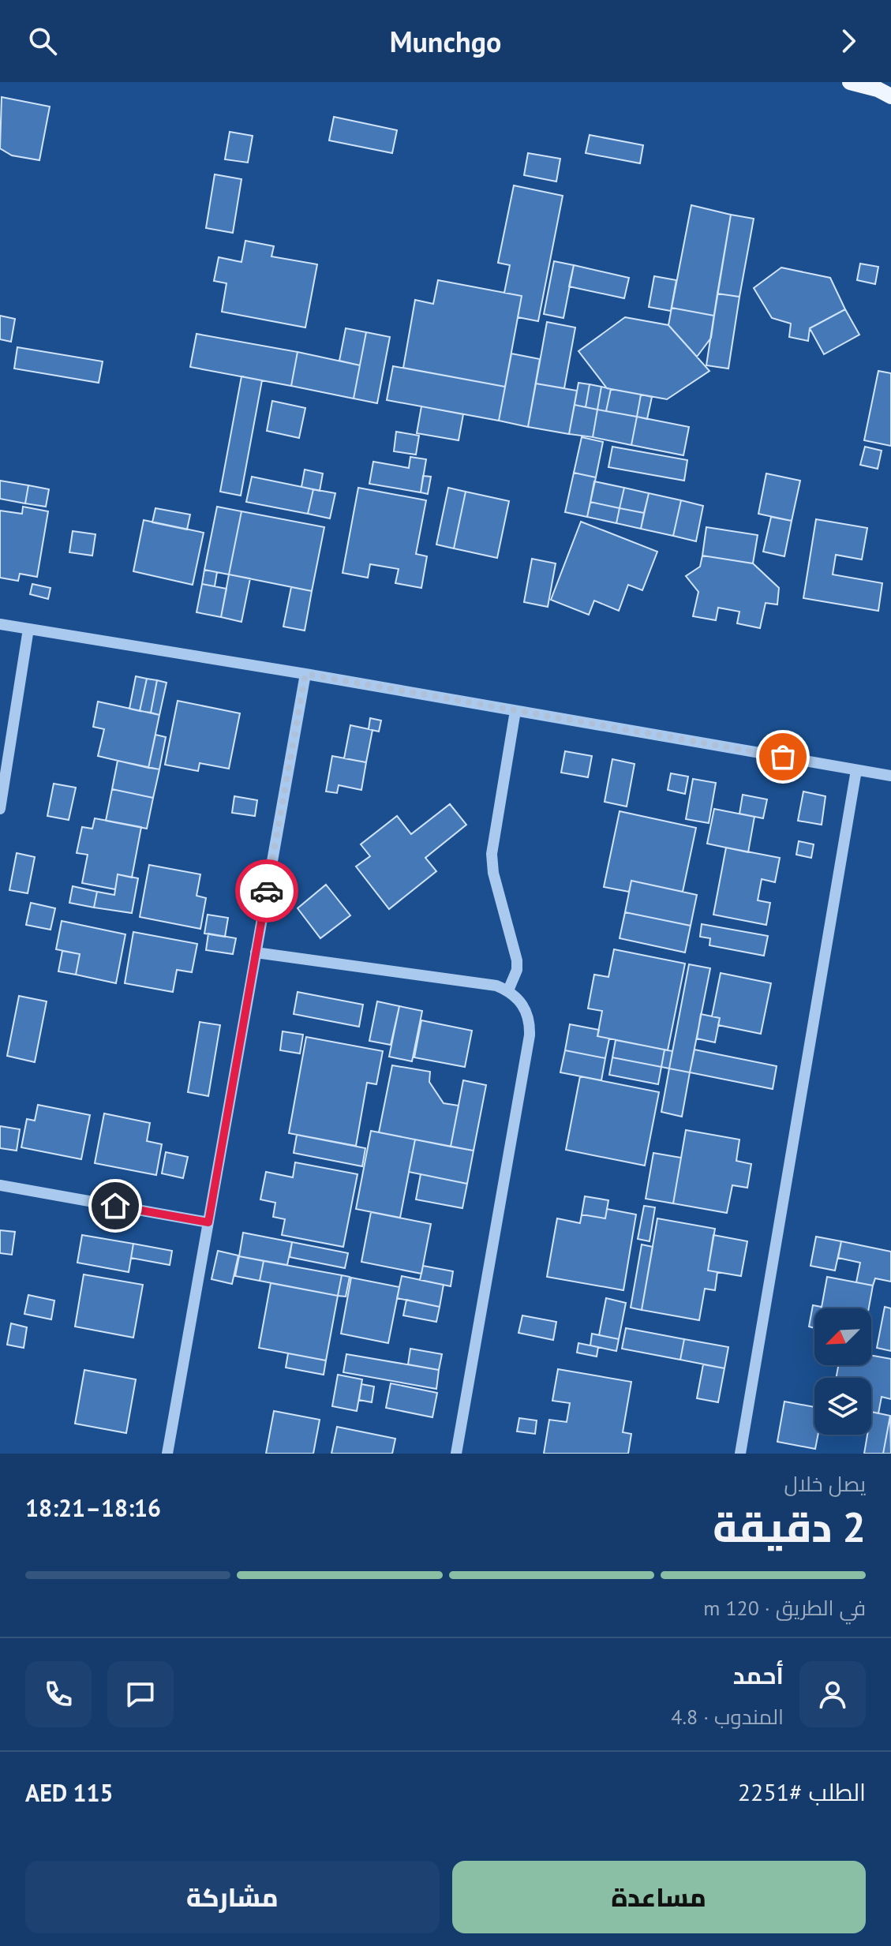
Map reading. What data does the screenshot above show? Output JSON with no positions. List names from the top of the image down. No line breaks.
{"north":"bottom left","page":{"header":"Munchgo","heading":["2 دقيقة","يصل خلال","18:16–18:21"],"panel":["أحمد","المندوب · 4.8","الطلب #2251","AED 115"],"bar":"في الطريق · 120 m","buttons":["مساعدة","مشاركة"]}}
